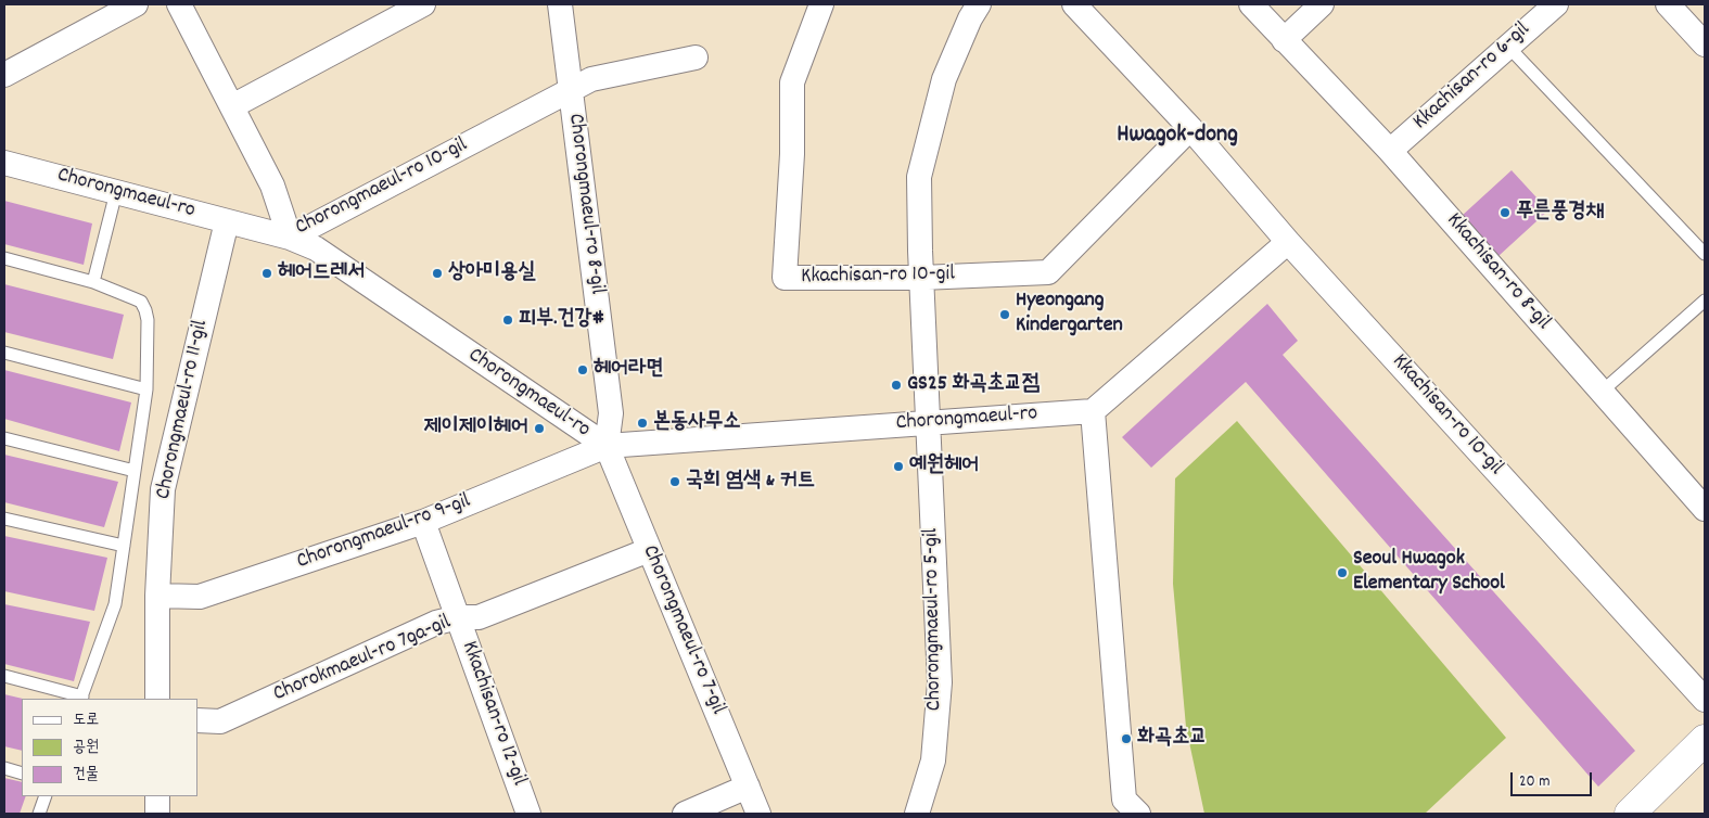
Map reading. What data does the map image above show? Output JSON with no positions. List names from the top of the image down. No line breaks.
{"streets":{"street":["Kkachisan-ro 6-gil","Chorongmaeul-ro 10-gil","Chorongmaeul-ro","Chorongmaeul-ro 8-gil","Kkachisan-ro 8-gil","Kkachisan-ro 10-gil","Chorongmaeul-ro 11-gil","Chorongmaeul-ro 9-gil","Chorongmaeul-ro 5-gil","Chorongmaeul-ro 7-gil","Chorokmaeul-ro 7ga-gil","Kkachisan-ro 12-gil"]},"crossings":[["Kkachisan-ro 6-gil","Kkachisan-ro 8-gil"],["Chorongmaeul-ro 10-gil","Chorongmaeul-ro"],["Chorongmaeul-ro 10-gil","Chorongmaeul-ro 8-gil"],["Chorongmaeul-ro","Chorongmaeul-ro 8-gil"],["Chorongmaeul-ro","Chorongmaeul-ro 11-gil"],["Chorongmaeul-ro","Chorongmaeul-ro 9-gil"],["Chorongmaeul-ro","Chorongmaeul-ro 5-gil"],["Chorongmaeul-ro","Chorongmaeul-ro 7-gil"],["Chorongmaeul-ro 8-gil","Chorongmaeul-ro 9-gil"],["Chorongmaeul-ro 8-gil","Chorongmaeul-ro 7-gil"],["Kkachisan-ro 10-gil","Chorongmaeul-ro 5-gil"],["Chorongmaeul-ro 11-gil","Chorongmaeul-ro 9-gil"],["Chorongmaeul-ro 9-gil","Chorongmaeul-ro 7-gil"],["Chorongmaeul-ro 9-gil","Kkachisan-ro 12-gil"],["Chorongmaeul-ro 7-gil","Chorokmaeul-ro 7ga-gil"],["Chorokmaeul-ro 7ga-gil","Kkachisan-ro 12-gil"]],"districts":["Hwagok-dong"],"places":["푸른풍경채","헤어드레서","상아미용실","Hyeongang Kindergarten","피부.건강#","헤어라면","GS25 화곡초교점","본동사무소","제이제이헤어","예원헤어","국희 염색 & 커트","Seoul Hwagok Elementary School","화곡초교"],"legend":["도로","공원","건물"],"scale_bar":"20 m"}
